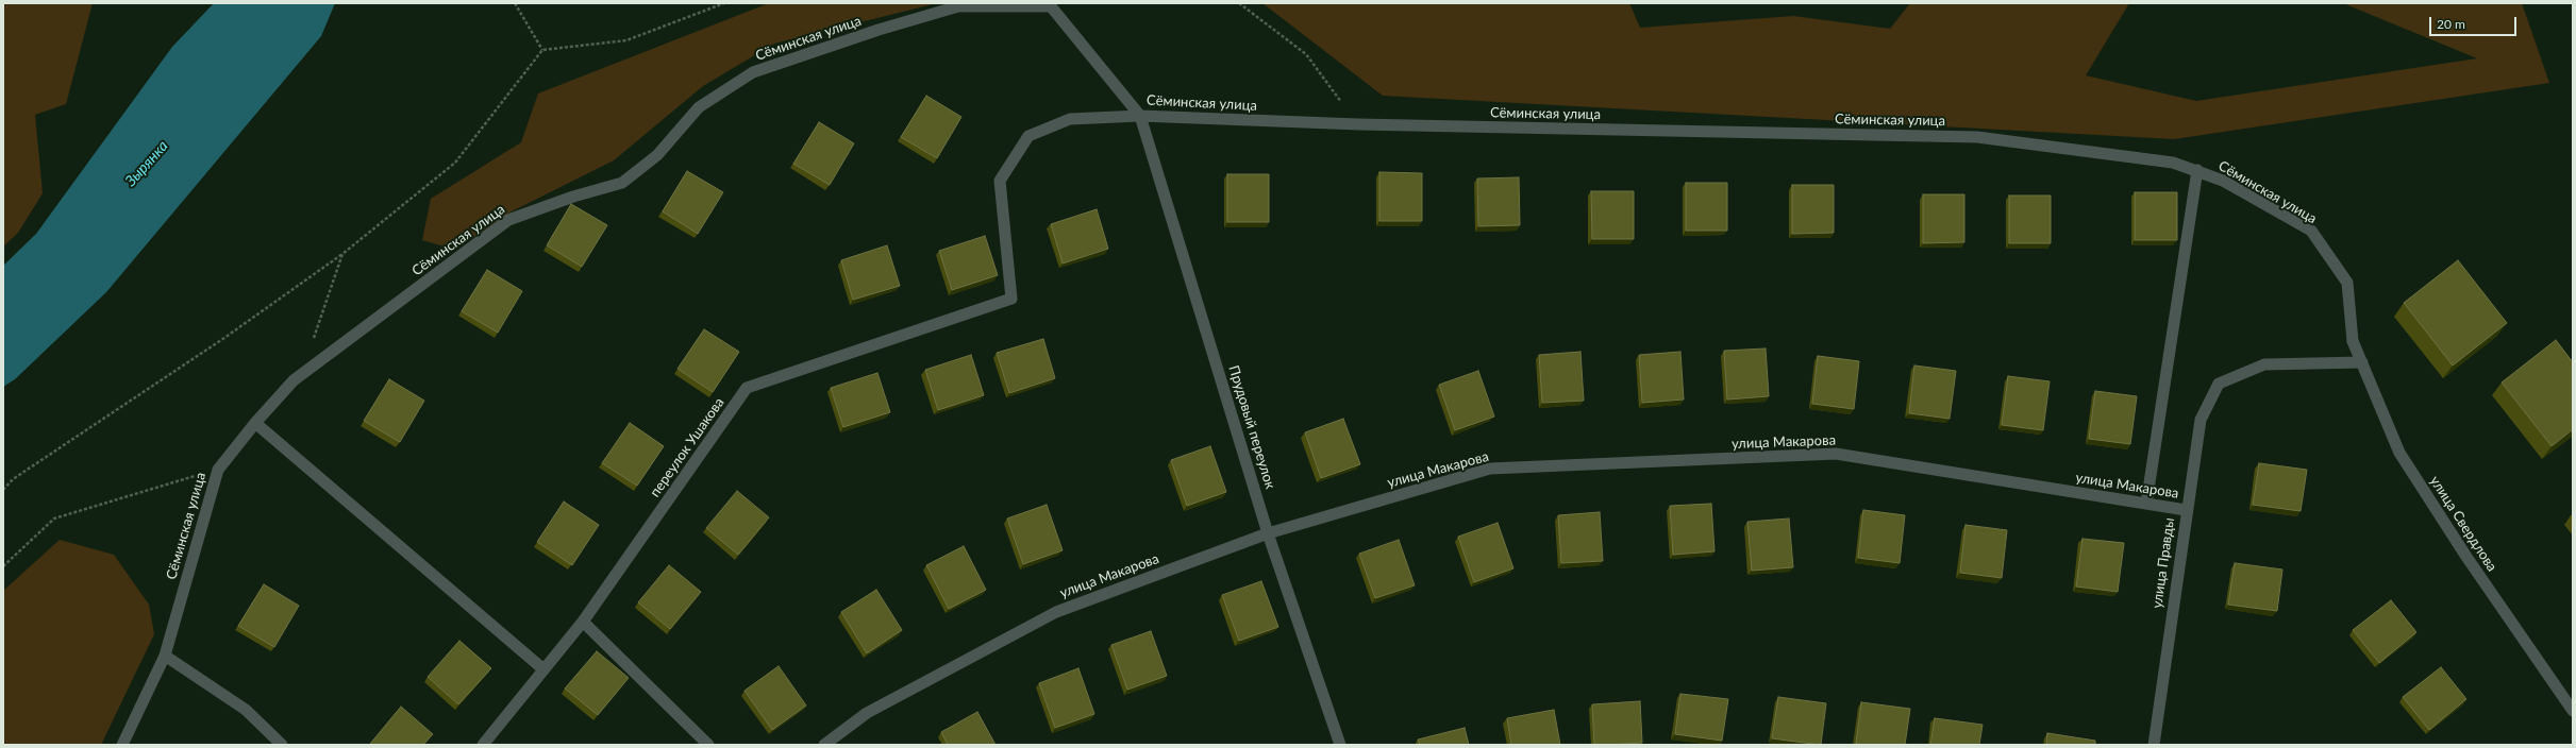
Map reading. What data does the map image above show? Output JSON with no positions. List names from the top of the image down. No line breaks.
{"streets":{"street":["Сёминская улица","Прудовый переулок","улица Макарова","переулок Ушакова","улица Свердлова","улица Правды"]},"crossings":[["Сёминская улица","Прудовый переулок"],["Сёминская улица","переулок Ушакова"],["Сёминская улица","улица Свердлова"],["Прудовый переулок","улица Макарова"],["Прудовый переулок","переулок Ушакова"],["улица Макарова","улица Правды"],["улица Свердлова","улица Правды"]],"water":["Зырянка"],"scale_bar":"20 m"}
